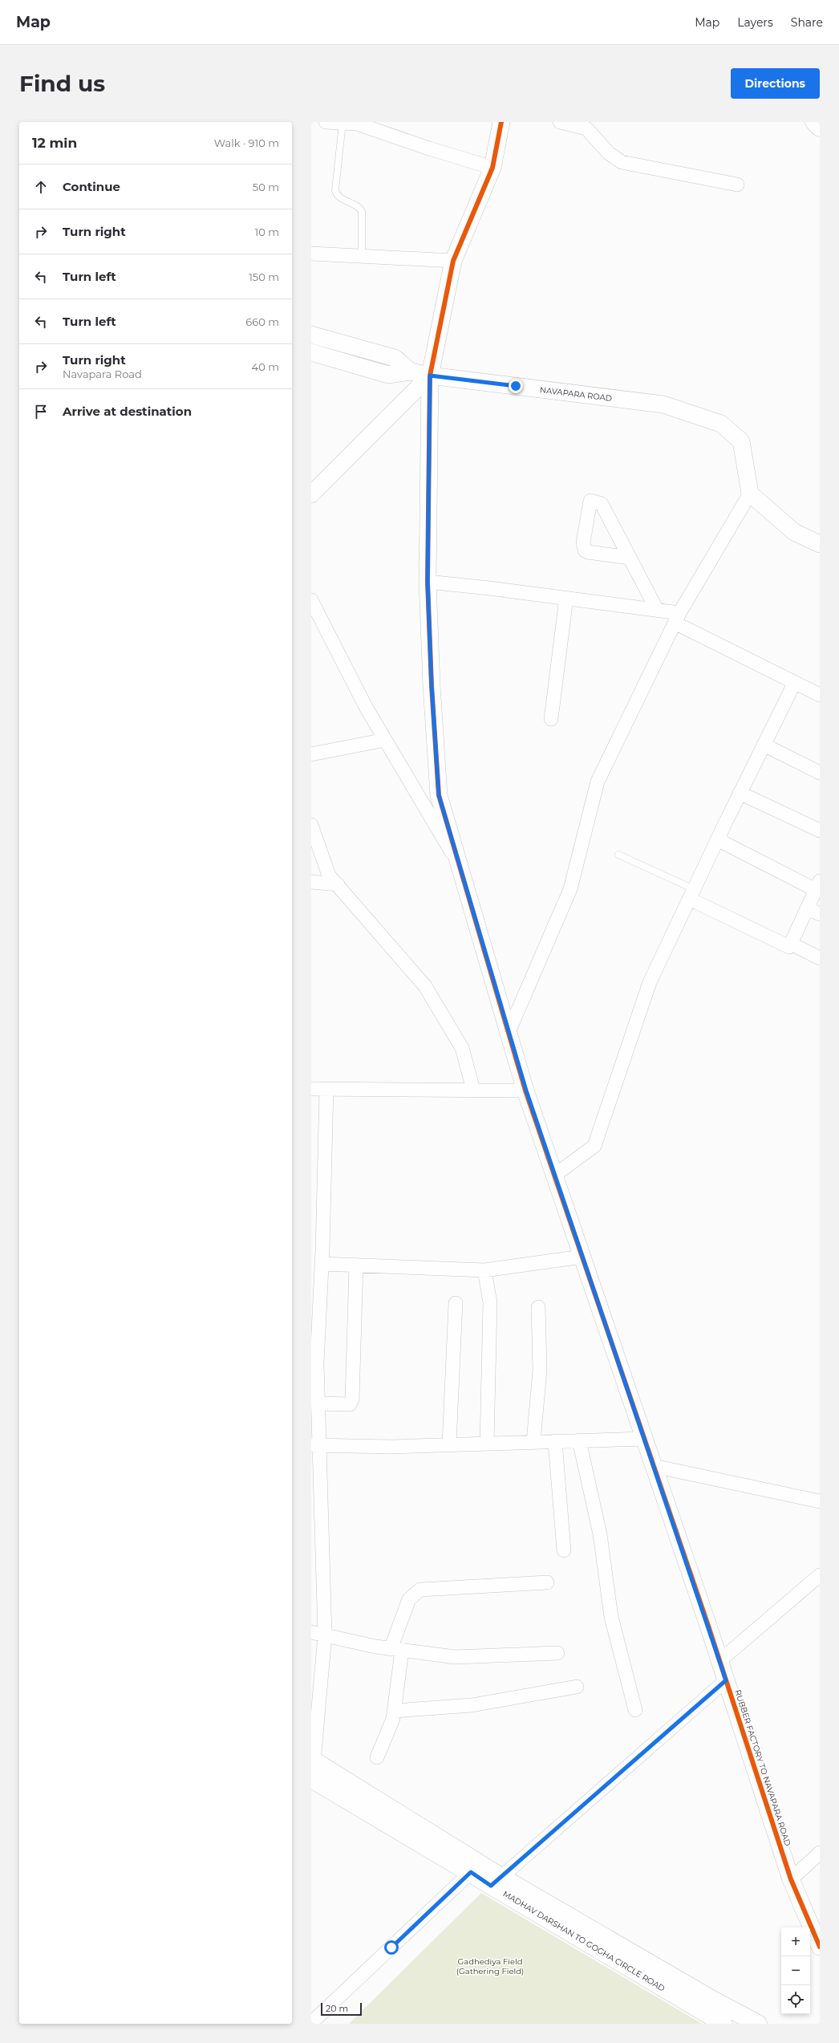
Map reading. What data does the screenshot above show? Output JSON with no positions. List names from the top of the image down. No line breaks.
{"streets":{"main road":["MADHAV DARSHAN TO GOGHA CIRCLE ROAD"],"street":["NAVAPARA ROAD","RUBBER FACTORY TO NAVAPARA ROAD"]},"crossings":[["NAVAPARA ROAD","RUBBER FACTORY TO NAVAPARA ROAD"]],"parks":["Gadhediya Field (Gathering Field)"],"scale_bar":"20 m","page":{"header":"Map","nav":["Map","Layers","Share"],"buttons":"Directions","title":"Find us","heading":["12 min","Walk · 910 m"],"list":[["Continue","50 m"],["Turn right","10 m"],["Turn left","150 m"],["Turn left","660 m"],["Turn right","Navapara Road","40 m"],"Arrive at destination"],"map_buttons":["+","−"],"scale":"20 m"}}
